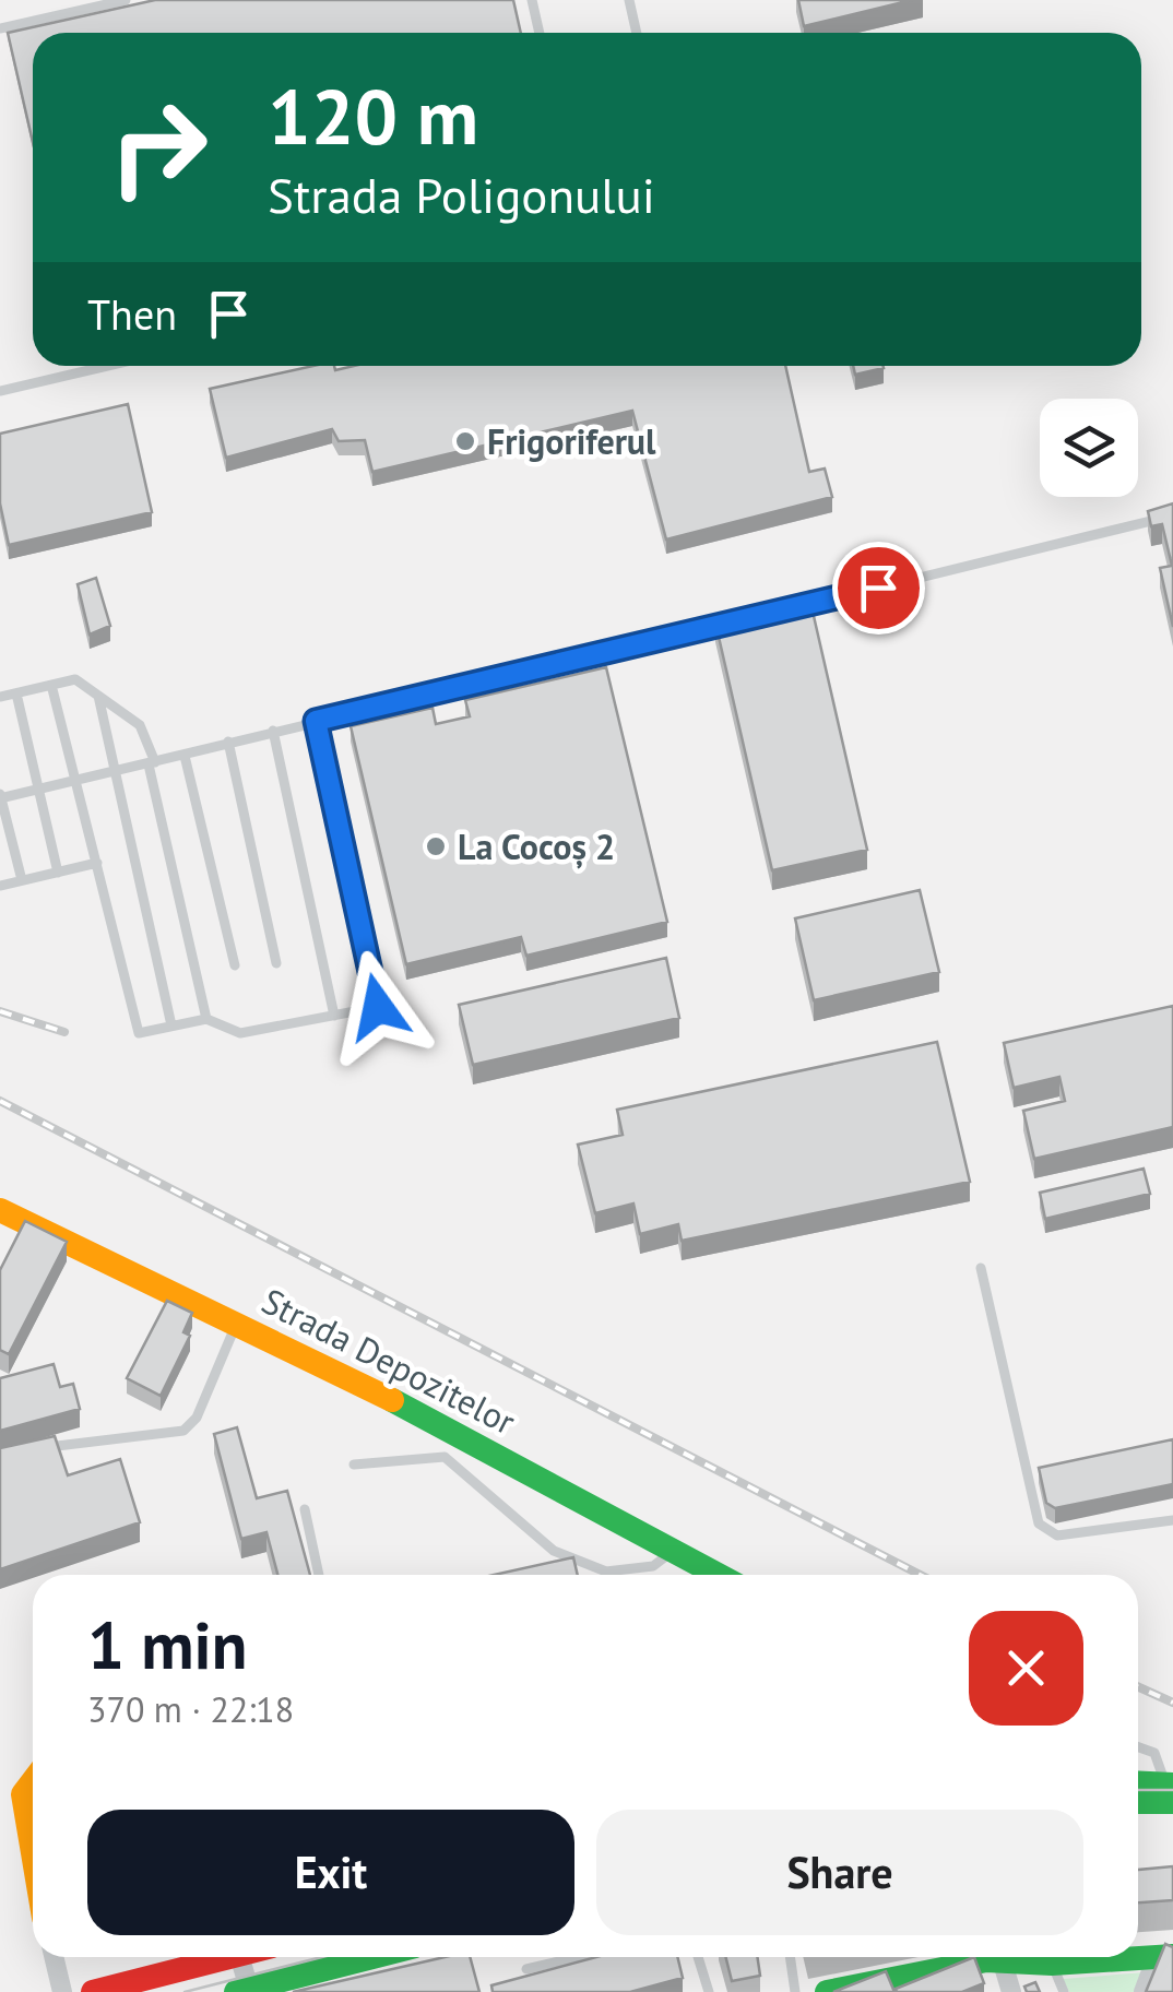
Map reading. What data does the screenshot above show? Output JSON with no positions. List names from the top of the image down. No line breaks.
{"streets":{"street":["Strada Depozitelor"]},"places":["Frigoriferul","La Cocoș 2"],"page":{"turn":["120 m","Strada Poligonului"],"then":"Then","heading":["1 min","370 m · 22:18"],"buttons":["Exit","Share"]}}
